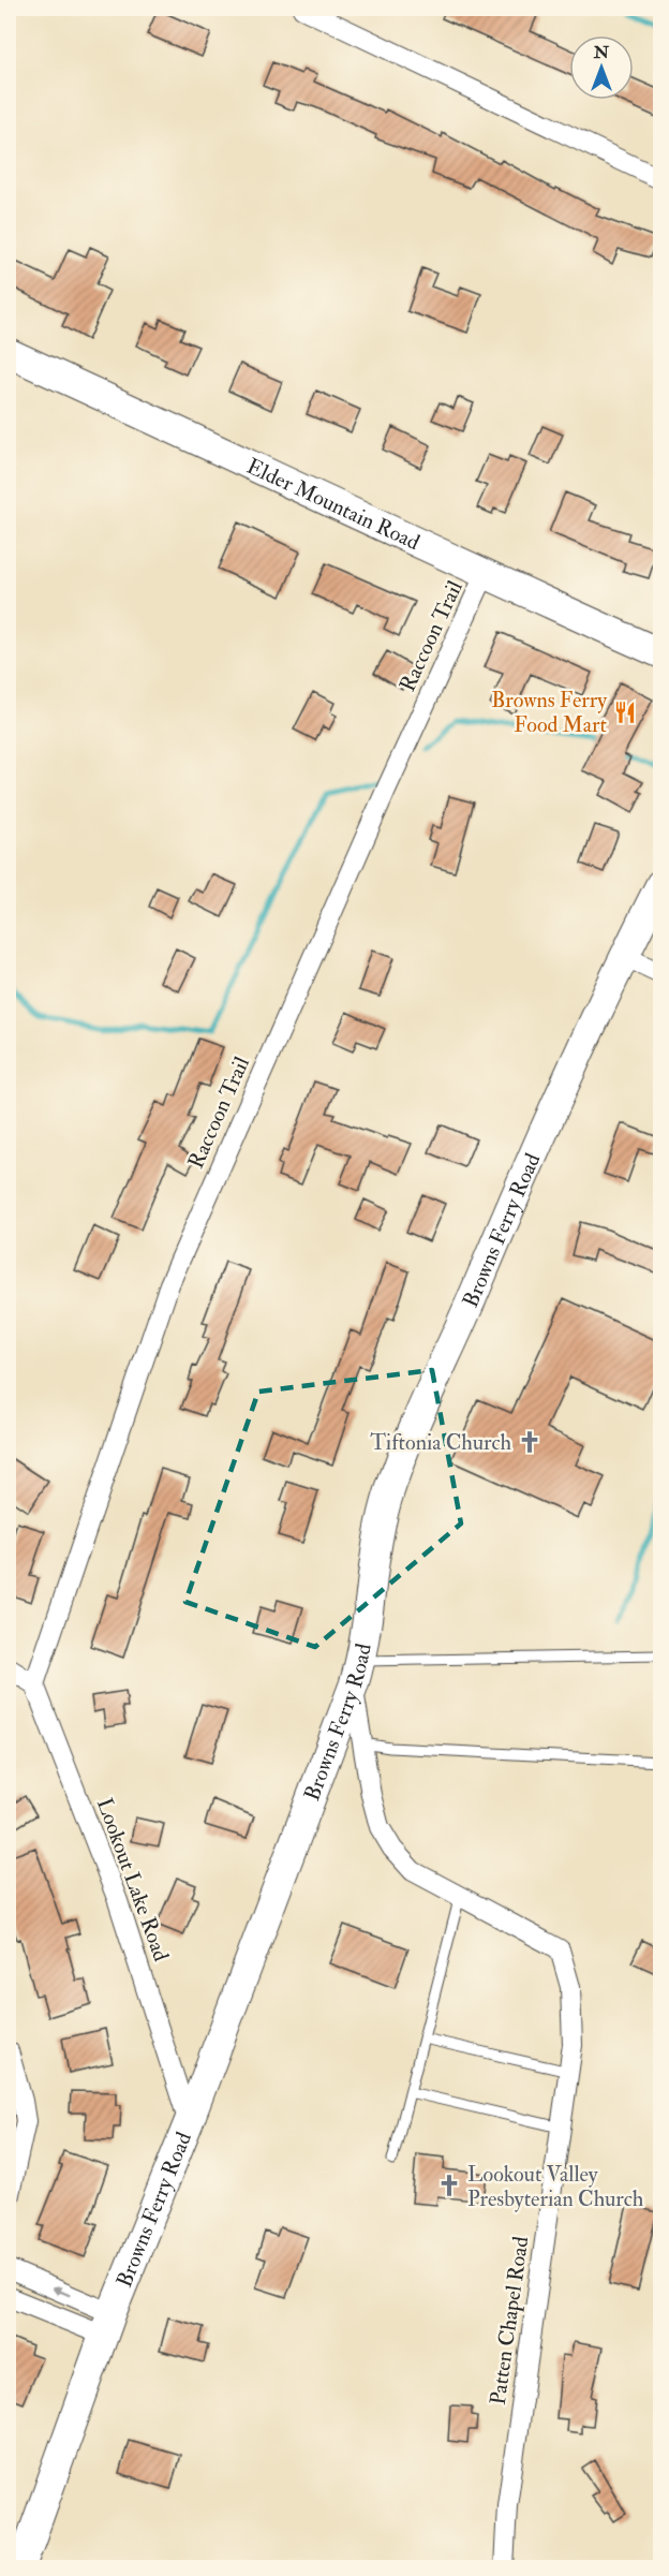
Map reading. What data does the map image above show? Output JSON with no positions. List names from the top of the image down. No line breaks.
{"streets":{"street":["Elder Mountain Road","Raccoon Trail","Browns Ferry Road","Lookout Lake Road","Patten Chapel Road"]},"crossings":[["Elder Mountain Road","Raccoon Trail"],["Raccoon Trail","Lookout Lake Road"],["Browns Ferry Road","Lookout Lake Road"],["Browns Ferry Road","Patten Chapel Road"]],"places":{"restaurant":["Browns Ferry Food Mart"],"church":["Tiftonia Church","Lookout Valley Presbyterian Church"]},"north":"top"}
